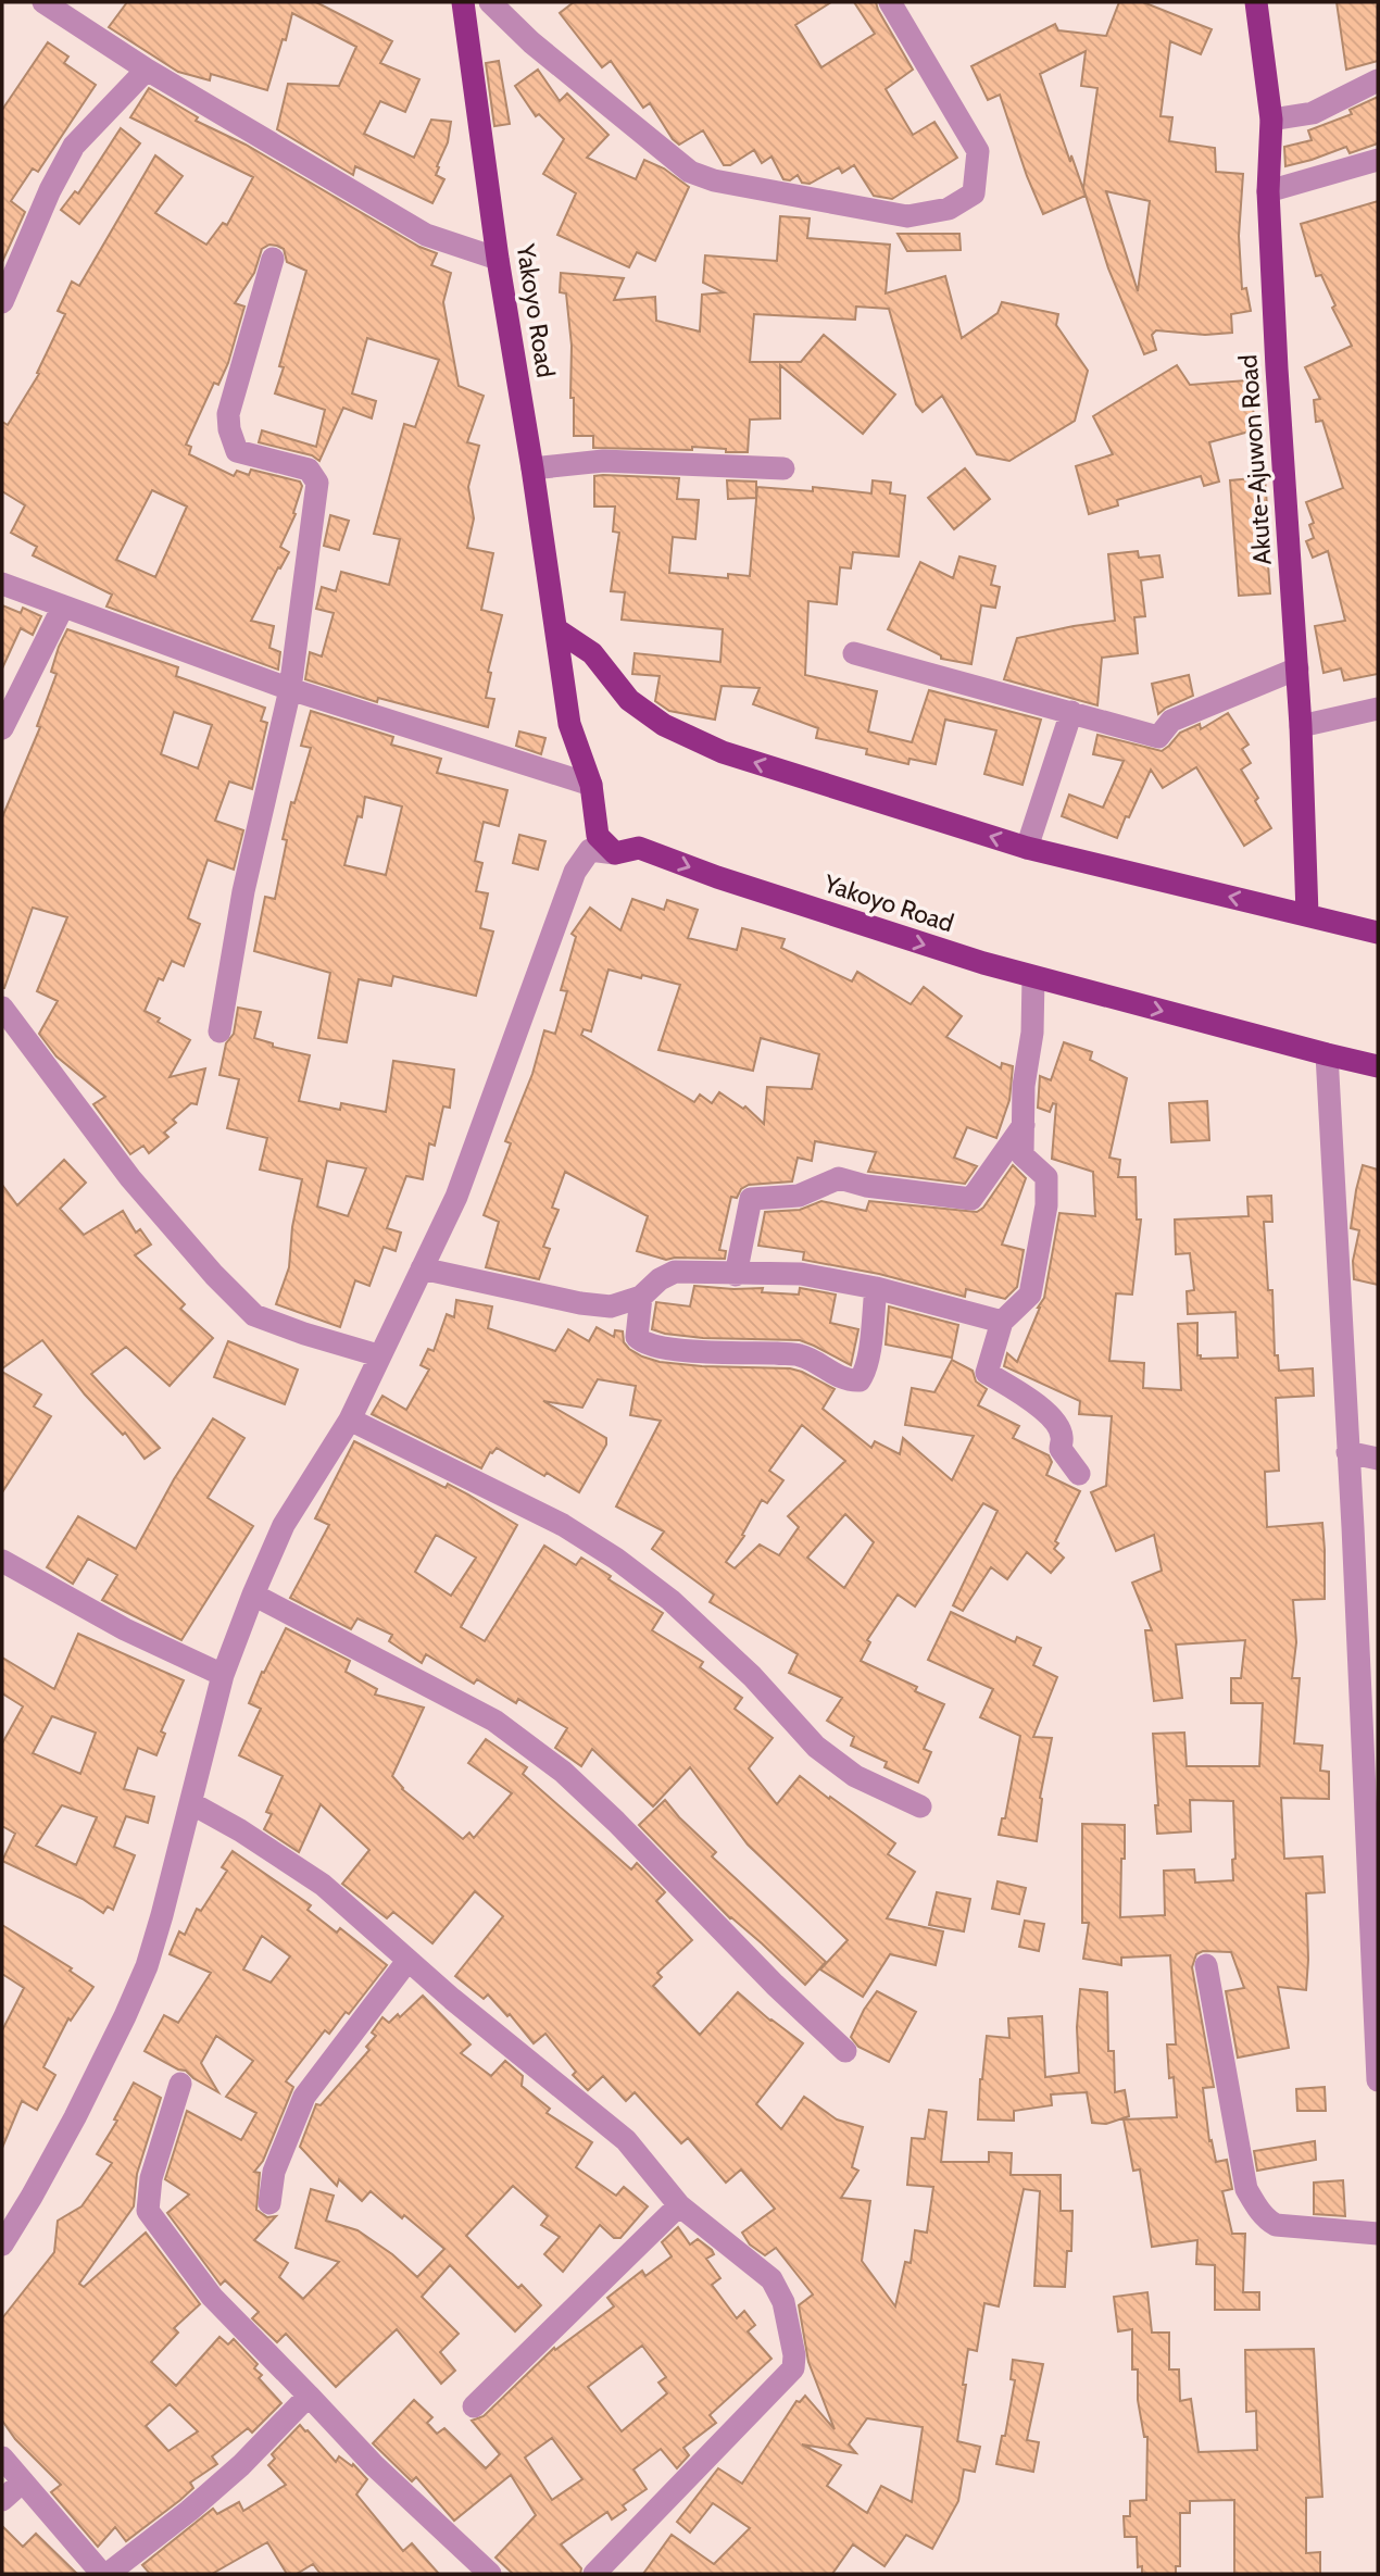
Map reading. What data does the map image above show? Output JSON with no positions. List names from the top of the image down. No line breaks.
{"streets":{"main road":["Yakoyo Road","Akute-Ajuwon Road"]}}
